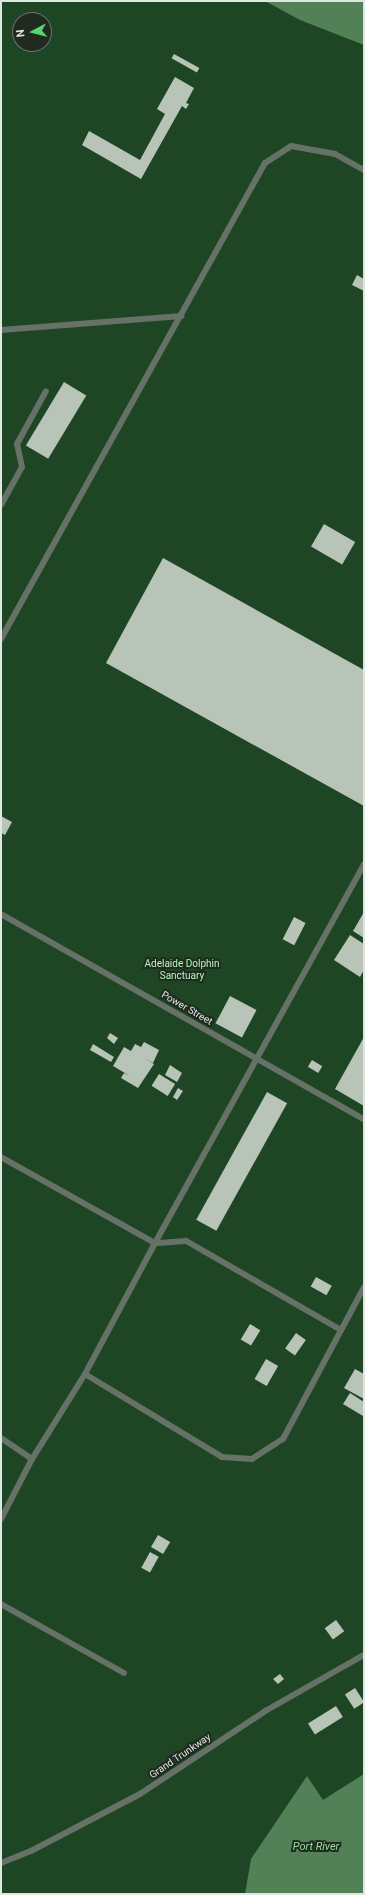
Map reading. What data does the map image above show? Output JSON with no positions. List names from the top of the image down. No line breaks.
{"streets":{"lane":["Power Street","Grand Trunkway"]},"water":["Port River"],"parks":["Adelaide Dolphin Sanctuary"],"north":"left"}
